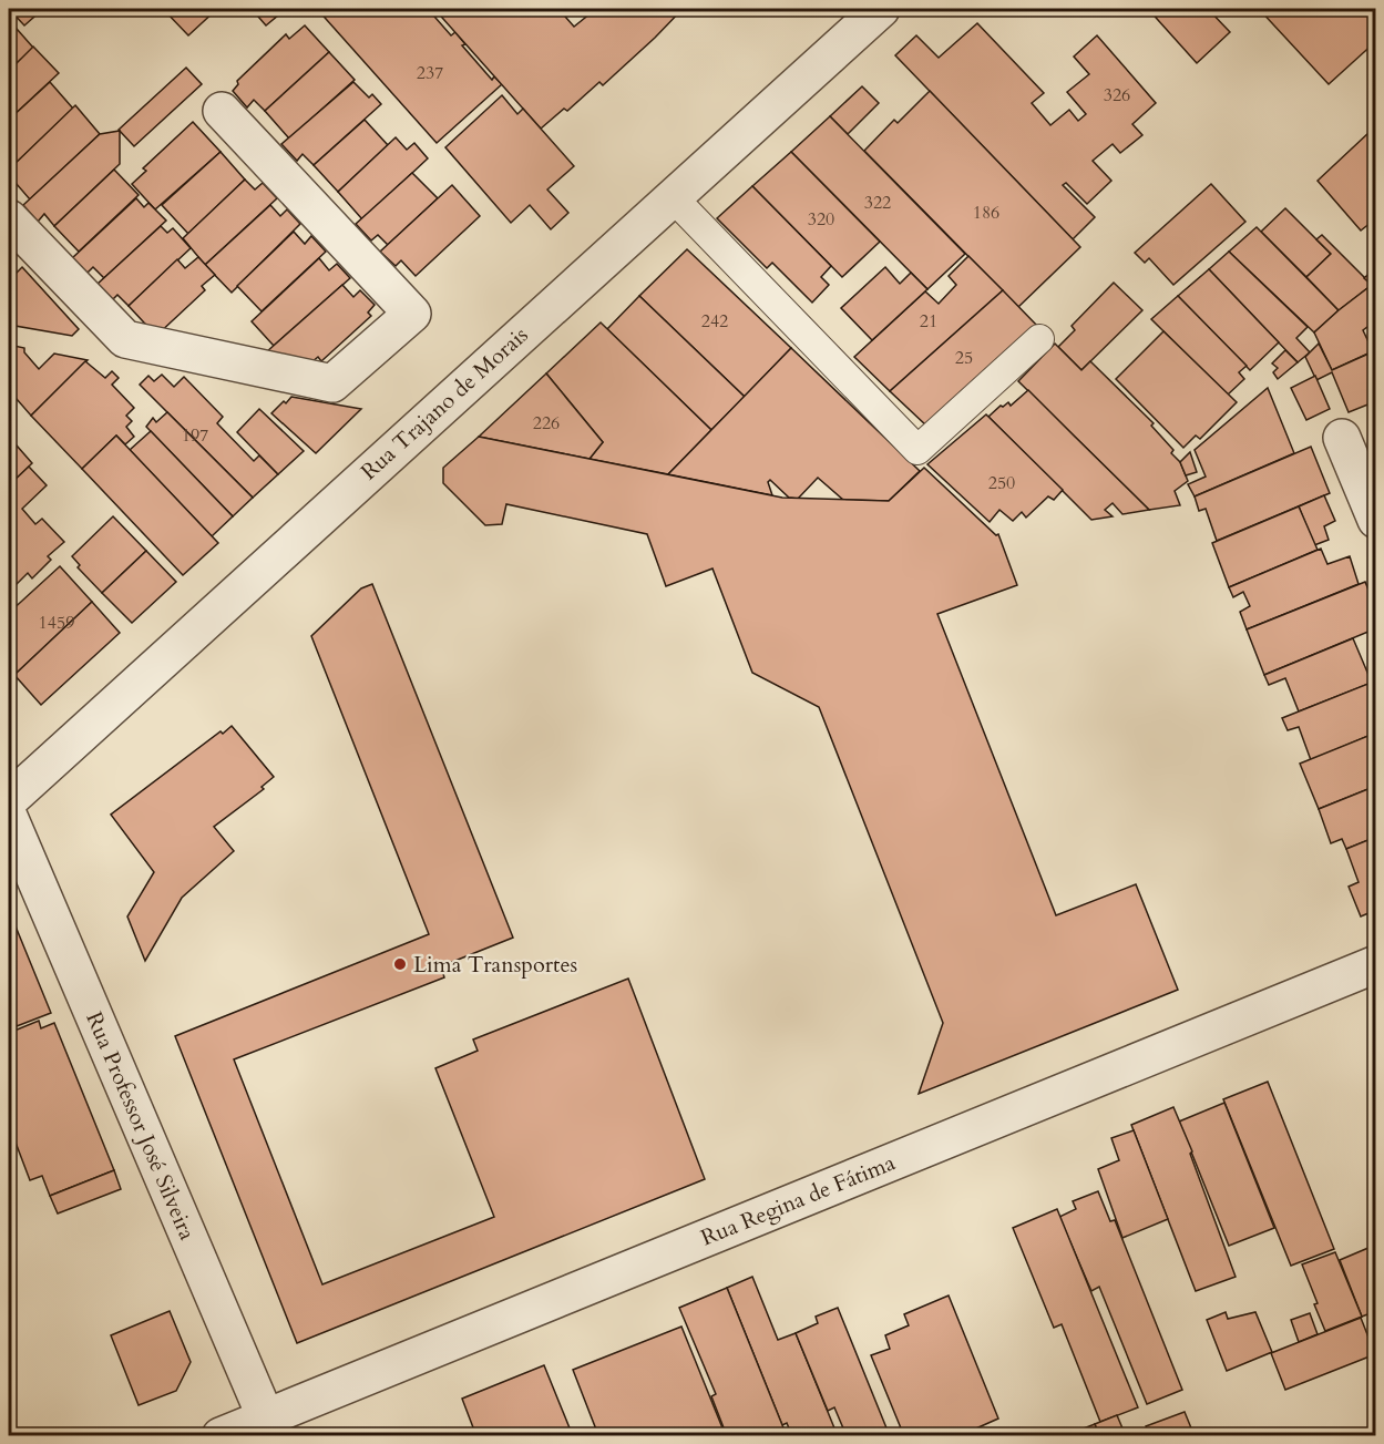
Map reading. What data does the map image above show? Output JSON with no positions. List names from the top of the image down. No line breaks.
{"streets":{"street":["Rua Trajano de Morais","Rua Professor José Silveira","Rua Regina de Fátima"]},"crossings":[["Rua Professor José Silveira","Rua Regina de Fátima"]],"places":["Lima Transportes"],"house_numbers":["237","326","322","186","320","242","21","25","226","197","250","1459"]}
